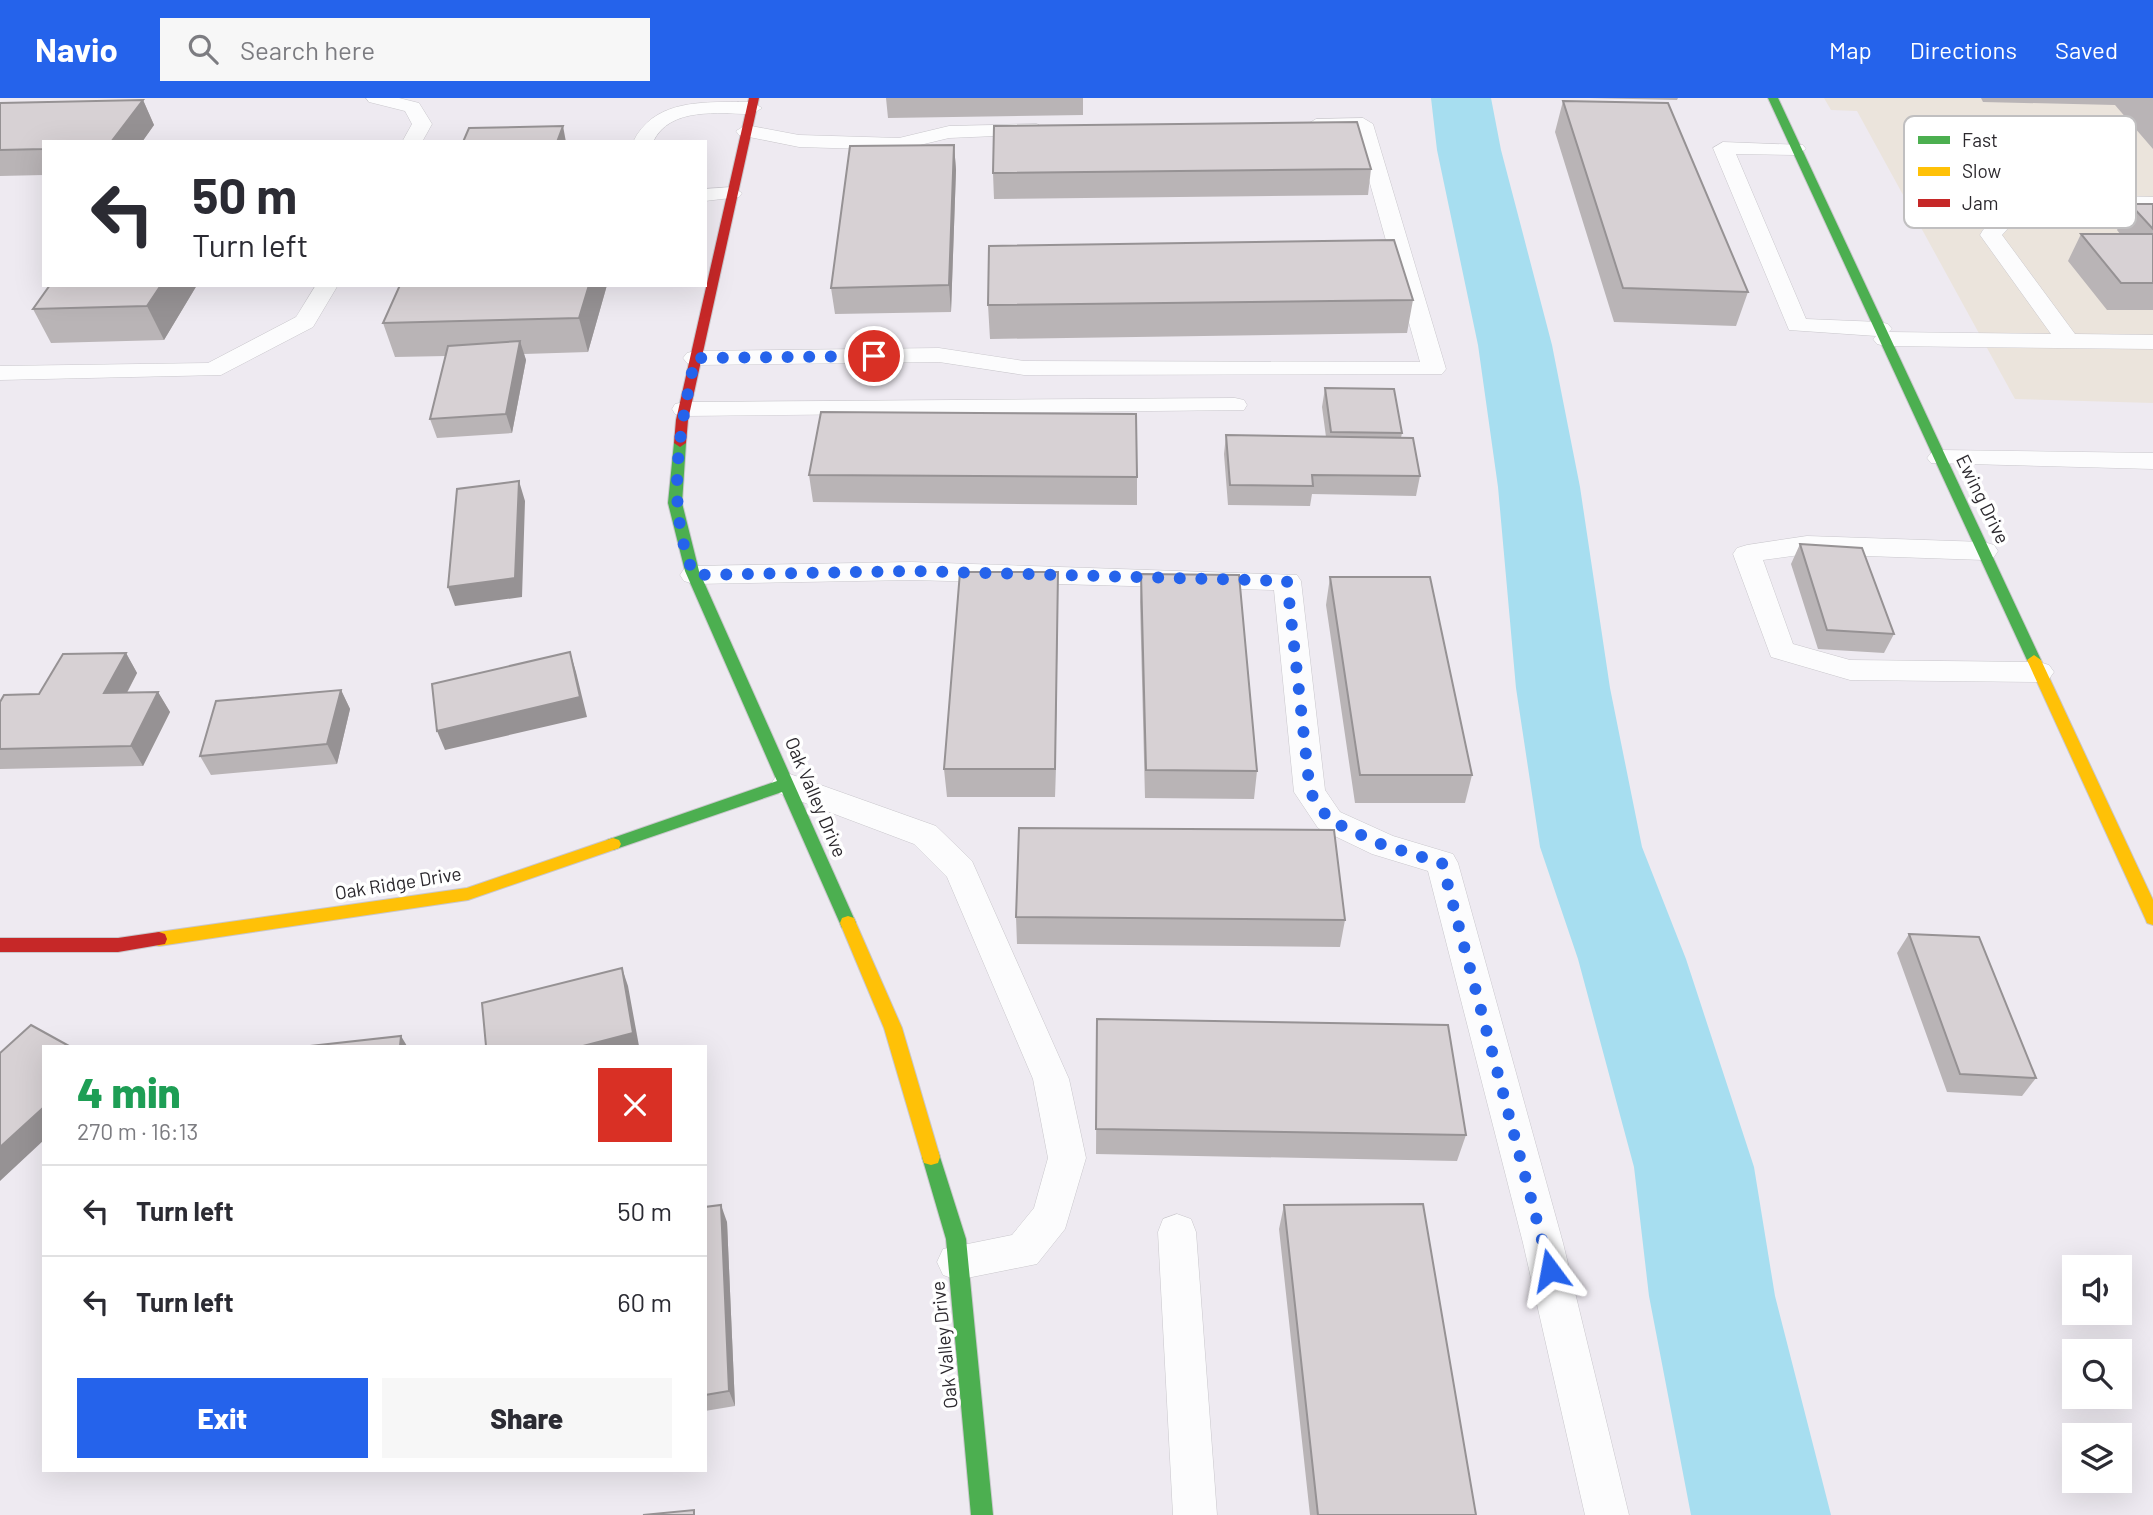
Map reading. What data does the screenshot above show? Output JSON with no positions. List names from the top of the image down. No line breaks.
{"streets":{"street":["Ewing Drive","Oak Valley Drive","Oak Ridge Drive"]},"crossings":[["Oak Valley Drive","Oak Ridge Drive"]],"legend":["Fast","Slow","Jam"],"page":{"header":"Navio","search":"Search here","nav":["Map","Directions","Saved"],"turn":["50 m","Turn left"],"heading":["4 min","270 m · 16:13"],"list":[{"name":"Turn left","value":"50 m"},{"name":"Turn left","value":"60 m"}],"buttons":["Exit","Share"]}}
